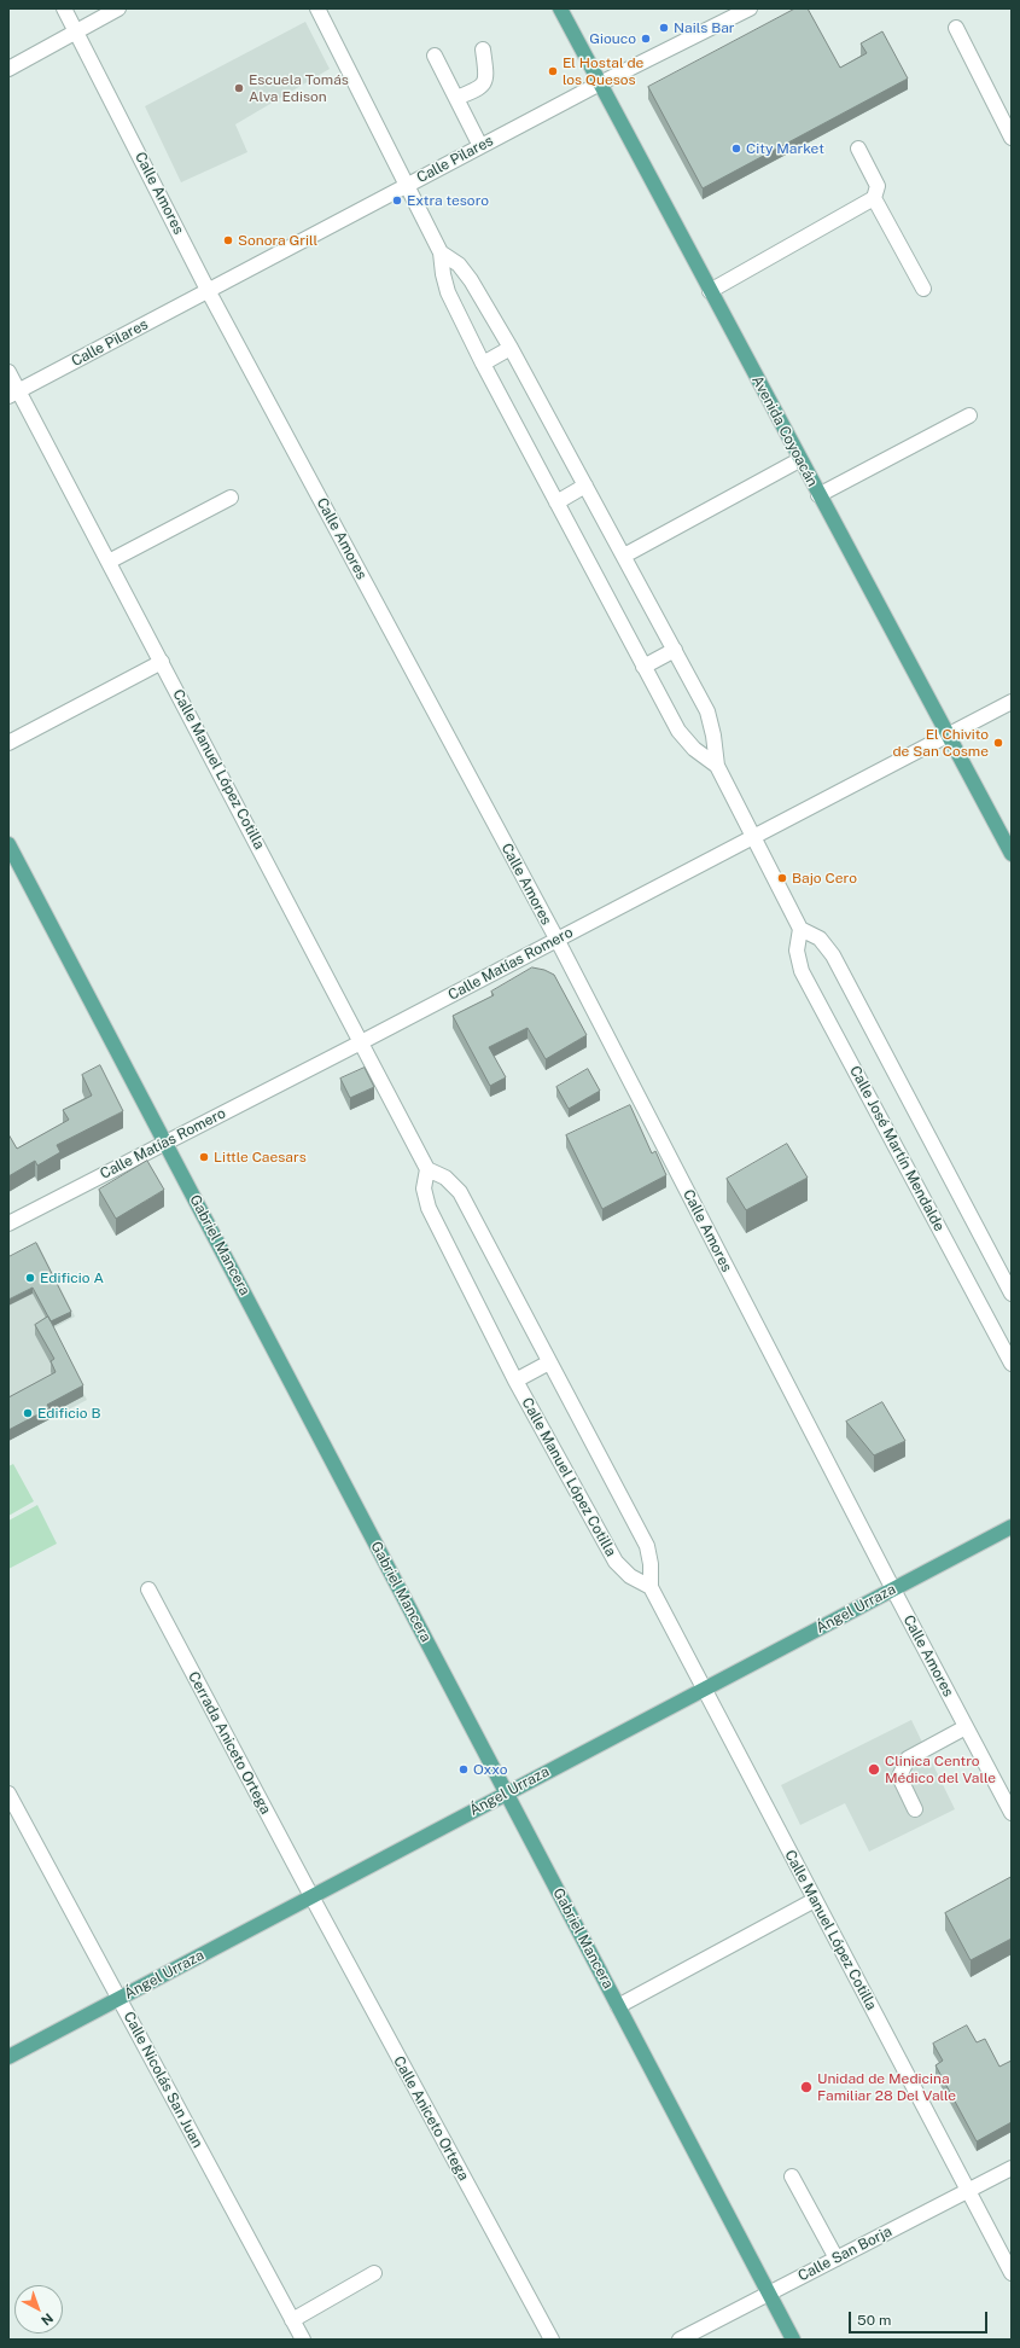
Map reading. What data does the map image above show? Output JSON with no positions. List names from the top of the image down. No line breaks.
{"streets":{"main road":["Avenida Coyoacán","Gabriel Mancera","Ángel Urraza"],"street":["Calle Pilares","Calle Amores","Calle Manuel López Cotilla","Calle Matías Romero","Calle José Martín Mendalde","Cerrada Aniceto Ortega","Calle Nicolás San Juan","Calle Aniceto Ortega","Calle San Borja"]},"crossings":[["Calle Pilares","Calle Amores"],["Calle Pilares","Avenida Coyoacán"],["Calle Pilares","Calle Manuel López Cotilla"],["Calle Amores","Calle Matías Romero"],["Calle Amores","Ángel Urraza"],["Avenida Coyoacán","Calle Matías Romero"],["Calle Manuel López Cotilla","Calle Matías Romero"],["Calle Manuel López Cotilla","Ángel Urraza"],["Calle Manuel López Cotilla","Calle San Borja"],["Calle Matías Romero","Gabriel Mancera"],["Gabriel Mancera","Ángel Urraza"],["Gabriel Mancera","Calle San Borja"],["Ángel Urraza","Cerrada Aniceto Ortega"],["Ángel Urraza","Calle Nicolás San Juan"],["Ángel Urraza","Calle Aniceto Ortega"],["Cerrada Aniceto Ortega","Calle Aniceto Ortega"]],"places":["Nails Bar","Giouco","El Hostal de los Quesos","Escuela Tomás Alva Edison","City Market","Extra tesoro","Sonora Grill","El Chivito de San Cosme","Bajo Cero","Little Caesars","Edificio A","Edificio B","Oxxo","Clinica Centro Médico del Valle","Unidad de Medicina Familiar 28 Del Valle"],"scale_bar":"50 m","north":"bottom right"}
